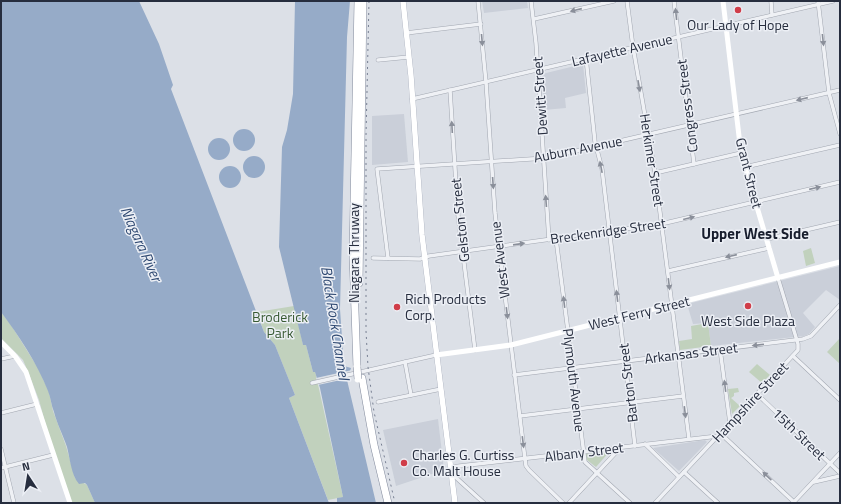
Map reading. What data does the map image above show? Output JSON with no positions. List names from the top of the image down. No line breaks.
{"streets":{"highway":["Niagara Thruway"],"street":["Lafayette Avenue","Dewitt Street","Congress Street","Auburn Avenue","Herkimer Street","Grant Street","Gelston Street","Breckenridge Street","West Avenue","West Ferry Street","Arkansas Street","Plymouth Avenue","Barton Street","Hampshire Street","15th Street","Albany Street"]},"crossings":[["Lafayette Avenue","Dewitt Street"],["Lafayette Avenue","Congress Street"],["Lafayette Avenue","Herkimer Street"],["Lafayette Avenue","Grant Street"],["Lafayette Avenue","Gelston Street"],["Lafayette Avenue","West Avenue"],["Lafayette Avenue","Barton Street"],["Dewitt Street","Auburn Avenue"],["Dewitt Street","Breckenridge Street"],["Congress Street","Auburn Avenue"],["Auburn Avenue","Herkimer Street"],["Auburn Avenue","Grant Street"],["Auburn Avenue","Gelston Street"],["Auburn Avenue","Breckenridge Street"],["Auburn Avenue","West Avenue"],["Auburn Avenue","Barton Street"],["Herkimer Street","Breckenridge Street"],["Herkimer Street","West Ferry Street"],["Herkimer Street","Arkansas Street"],["Herkimer Street","Albany Street"],["Grant Street","Breckenridge Street"],["Grant Street","West Ferry Street"],["Grant Street","Arkansas Street"],["Grant Street","Hampshire Street"],["Gelston Street","Breckenridge Street"],["Gelston Street","West Ferry Street"],["Breckenridge Street","West Avenue"],["Breckenridge Street","Plymouth Avenue"],["Breckenridge Street","Barton Street"],["West Avenue","West Ferry Street"],["West Avenue","Arkansas Street"],["West Avenue","Albany Street"],["West Ferry Street","Plymouth Avenue"],["West Ferry Street","Barton Street"],["Arkansas Street","Plymouth Avenue"],["Arkansas Street","Barton Street"],["Arkansas Street","Hampshire Street"],["Plymouth Avenue","Albany Street"],["Barton Street","Albany Street"],["Hampshire Street","15th Street"],["Hampshire Street","Albany Street"]],"one_way":["Herkimer Street","Breckenridge Street","West Avenue","Barton Street"],"districts":["Upper West Side"],"water":["Niagara River","Black Rock Channel"],"parks":["Broderick Park"],"places":["Our Lady of Hope","West Side Plaza","Rich Products Corp.","Charles G. Curtiss Co. Malt House"],"north":"top"}
